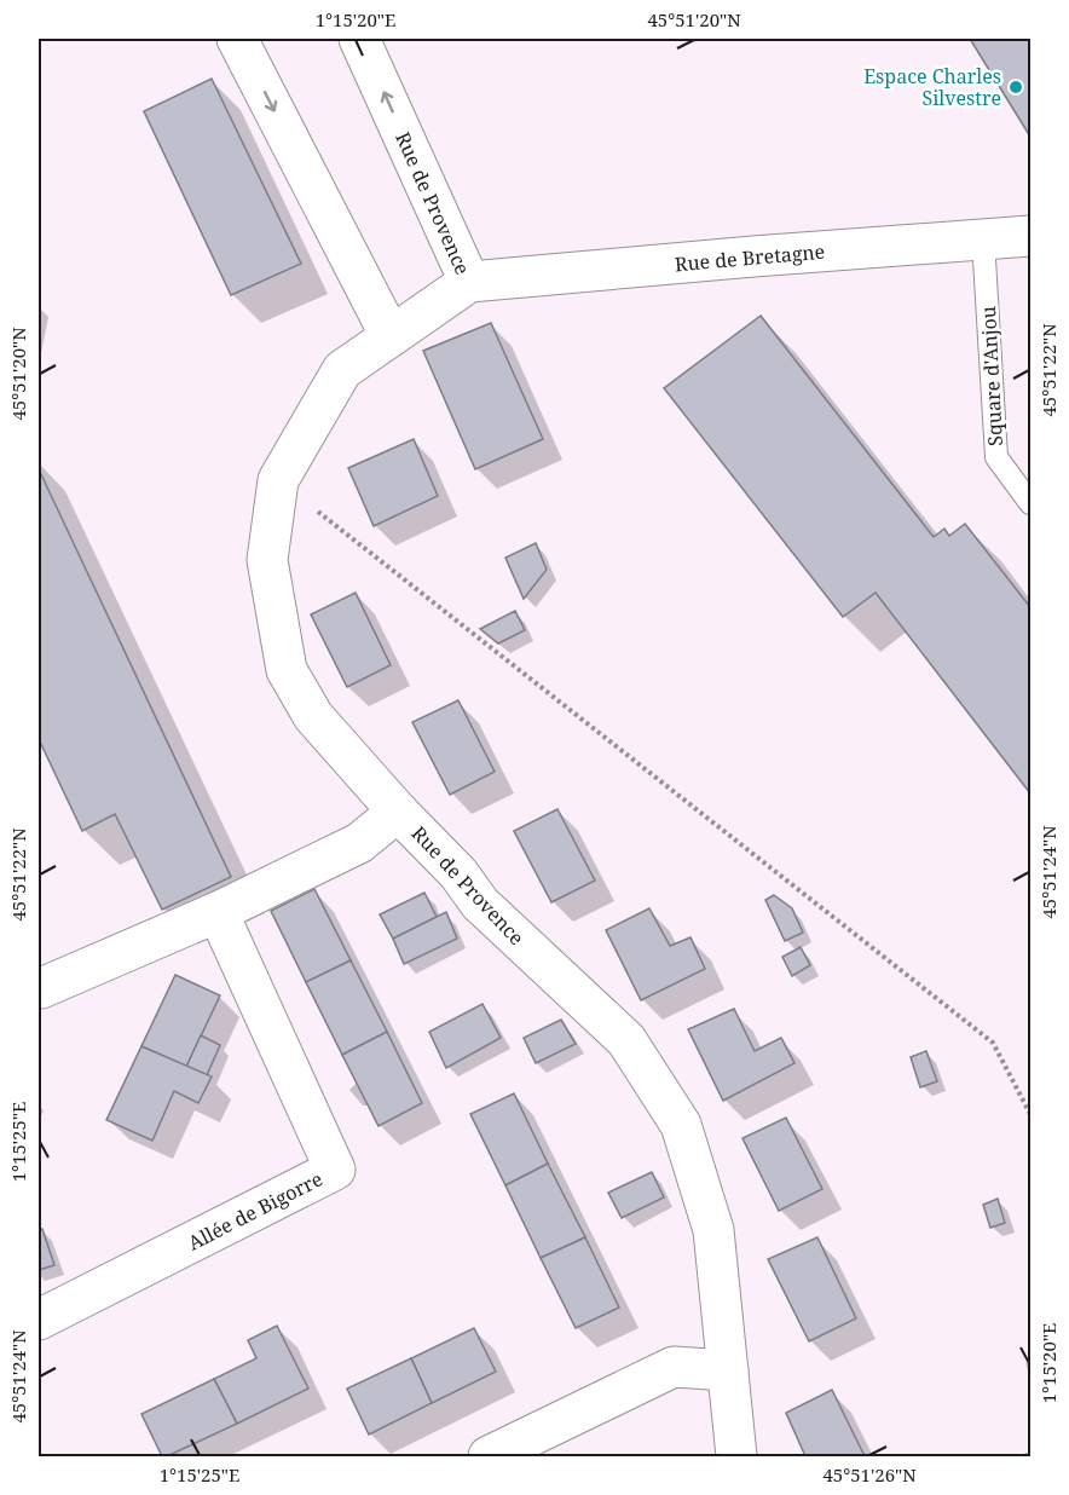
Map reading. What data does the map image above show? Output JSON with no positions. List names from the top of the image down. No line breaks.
{"streets":{"street":["Rue de Provence","Rue de Bretagne","Allée de Bigorre"],"lane":["Square d'Anjou"]},"crossings":[["Rue de Provence","Rue de Bretagne"],["Rue de Bretagne","Square d'Anjou"]],"places":["Espace Charles Silvestre"],"coordinates":["1°15'20\"E","45°51'20\"N","45°51'22\"N","45°51'24\"N","1°15'25\"E","45°51'26\"N"]}
